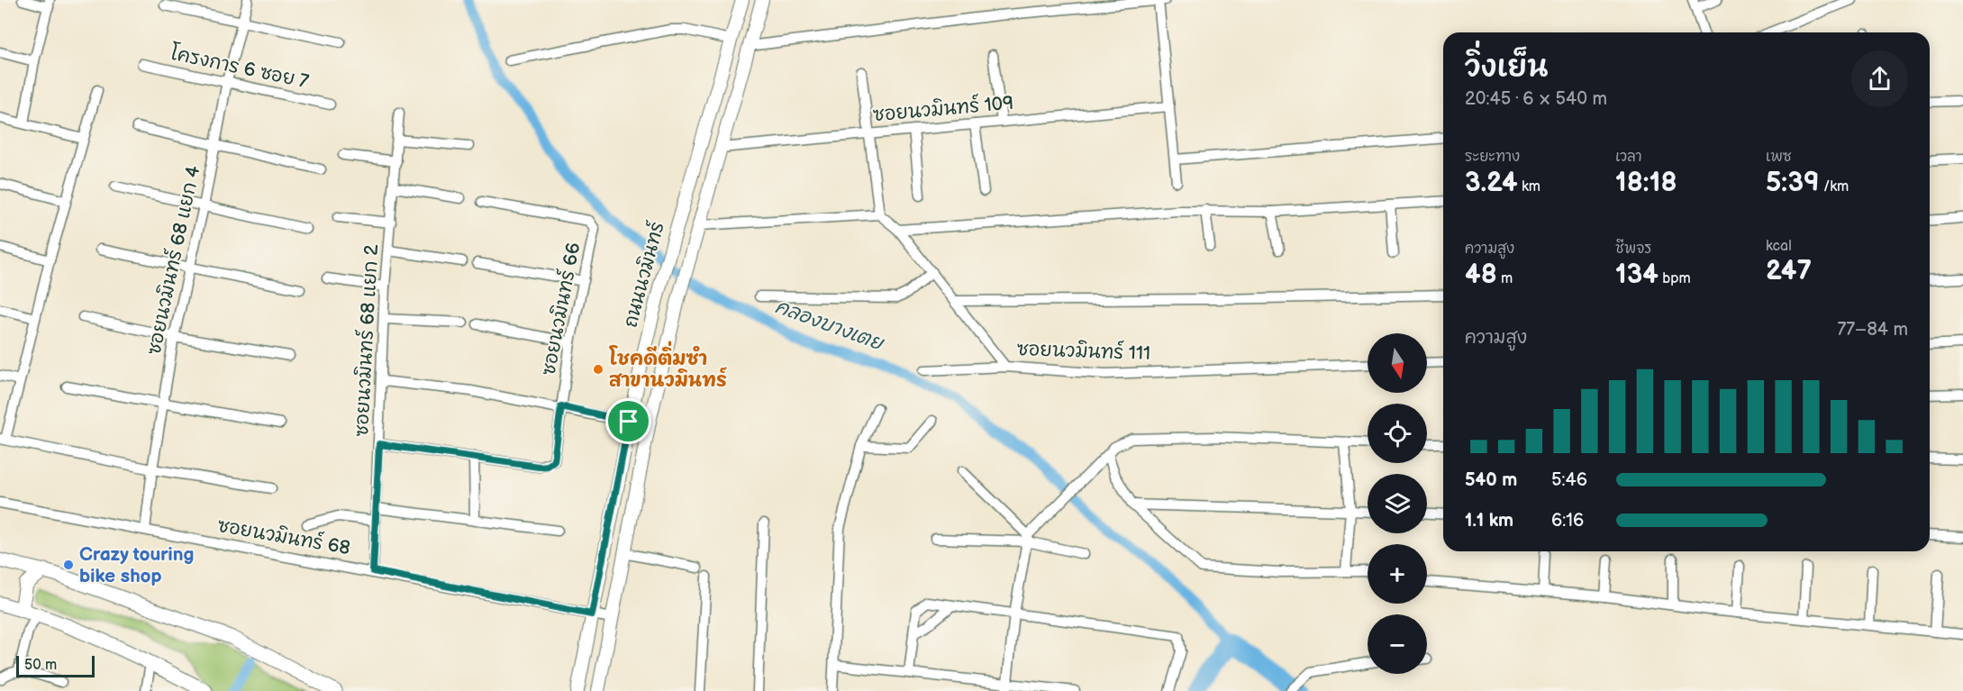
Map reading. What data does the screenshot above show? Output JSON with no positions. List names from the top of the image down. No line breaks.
{"streets":{"main road":["ถนนนวมินทร์"],"street":["โครงการ 6 ซอย 7","ซอยนวมินทร์ 109","ซอยนวมินทร์ 68 แยก 4","ซอยนวมินทร์ 66","ซอยนวมินทร์ 68 แยก 2","ซอยนวมินทร์ 111","ซอยนวมินทร์ 68"]},"crossings":[["โครงการ 6 ซอย 7","ซอยนวมินทร์ 68 แยก 4"],["ซอยนวมินทร์ 109","ถนนนวมินทร์"],["ซอยนวมินทร์ 68 แยก 4","ซอยนวมินทร์ 68"],["ถนนนวมินทร์","ซอยนวมินทร์ 68"],["ซอยนวมินทร์ 68 แยก 2","ซอยนวมินทร์ 68"]],"water":["คลองบางเตย"],"places":["โชคดีติ่มซำ สาขานวมินทร์","Crazy touring bike shop"],"scale_bar":"50 m","north":"bottom","page":{"heading":["วิ่งเย็น","20:45 · 6 × 540 m"],"stats":[["ระยะทาง","3.24 km"],["เวลา","18:18"],["เพซ","5:39 /km"],["ความสูง","48 m"],["ชีพจร","134 bpm"],["kcal","247"]],"chart":["ความสูง","77–84 m"],"map_buttons":["+","−"],"list":[{"name":"540 m","note":"5:46"},{"name":"1.1 km","note":"6:16"}],"scale":"50 m"}}
